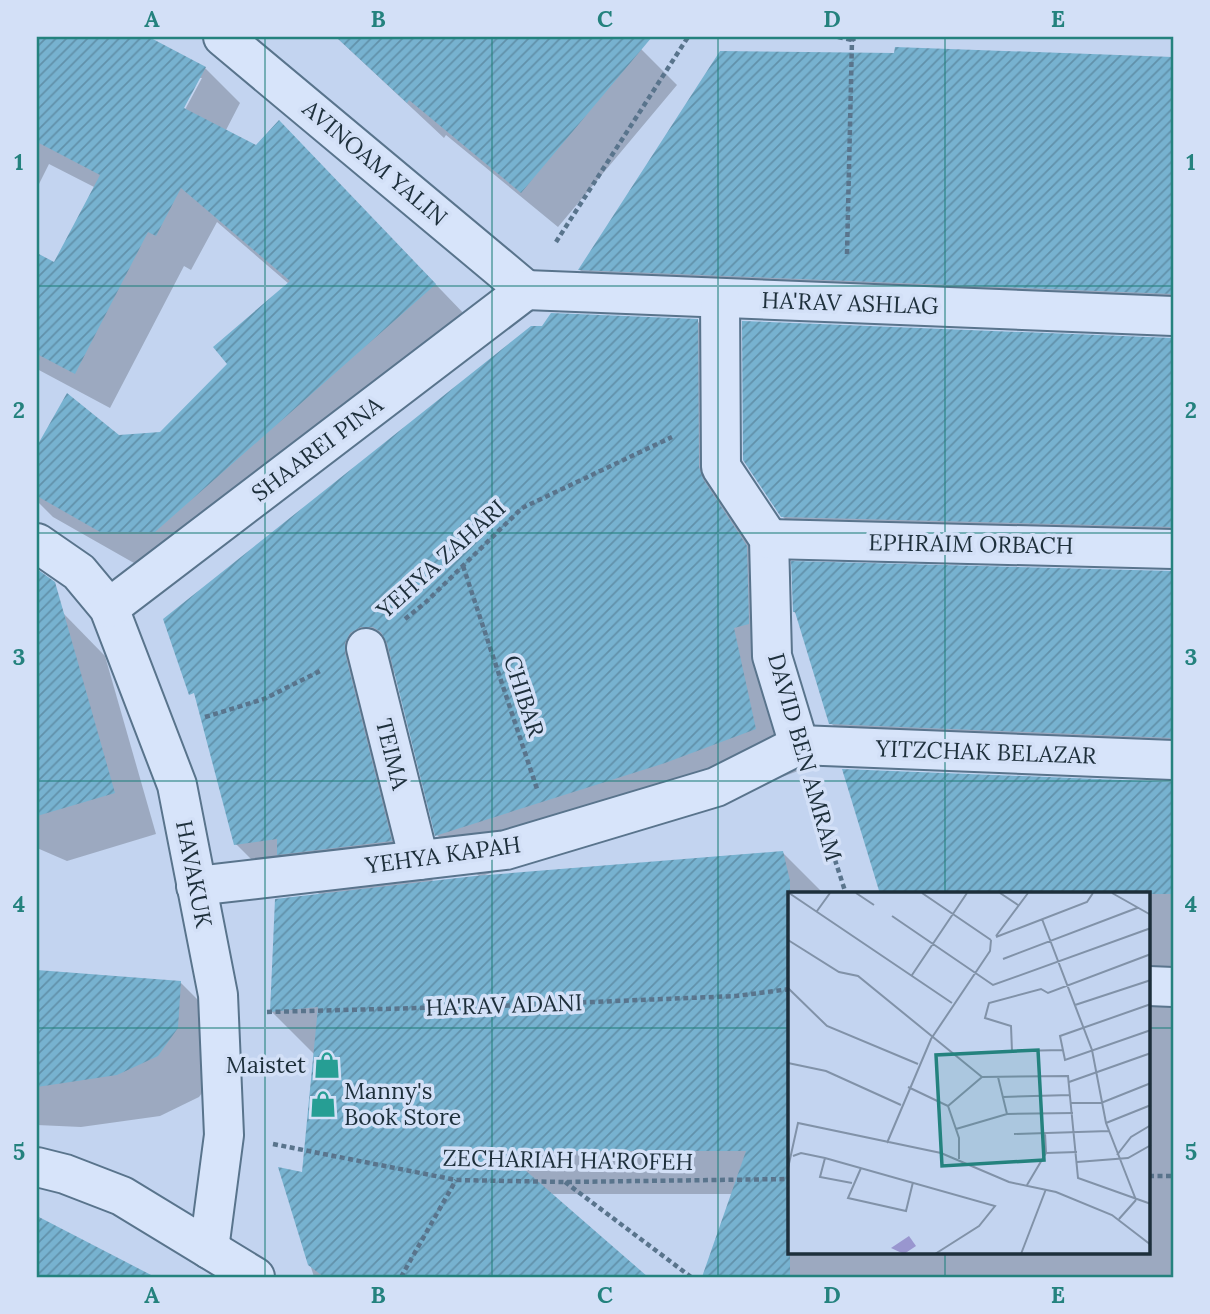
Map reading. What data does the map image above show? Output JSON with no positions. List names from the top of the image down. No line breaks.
{"streets":{"street":["AVINOAM YALIN","HA'RAV ASHLAG","SHAAREI PINA","EPHRAIM ORBACH","YITZCHAK BELAZAR","TEIMA","DAVID BEN AMRAM","YEHYA KAPAH","HAVAKUK"],"path":["YEHYA ZAHARI","CHIBAR","HA'RAV ADANI","ZECHARIAH HA'ROFEH"]},"crossings":[["AVINOAM YALIN","HA'RAV ASHLAG"],["AVINOAM YALIN","SHAAREI PINA"],["HA'RAV ASHLAG","SHAAREI PINA"],["SHAAREI PINA","HAVAKUK"],["EPHRAIM ORBACH","DAVID BEN AMRAM"],["YEHYA ZAHARI","CHIBAR"],["YEHYA ZAHARI","TEIMA"],["YEHYA ZAHARI","HAVAKUK"],["CHIBAR","YEHYA KAPAH"],["YITZCHAK BELAZAR","DAVID BEN AMRAM"],["YITZCHAK BELAZAR","YEHYA KAPAH"],["TEIMA","YEHYA KAPAH"],["DAVID BEN AMRAM","YEHYA KAPAH"],["YEHYA KAPAH","HAVAKUK"],["HAVAKUK","HA'RAV ADANI"],["HAVAKUK","ZECHARIAH HA'ROFEH"]],"places":{"shop":["Maistet","Manny's Book Store"]},"grid":{"columns":["A","B","C","D","E"],"rows":["1","2","3","4","5"]}}
